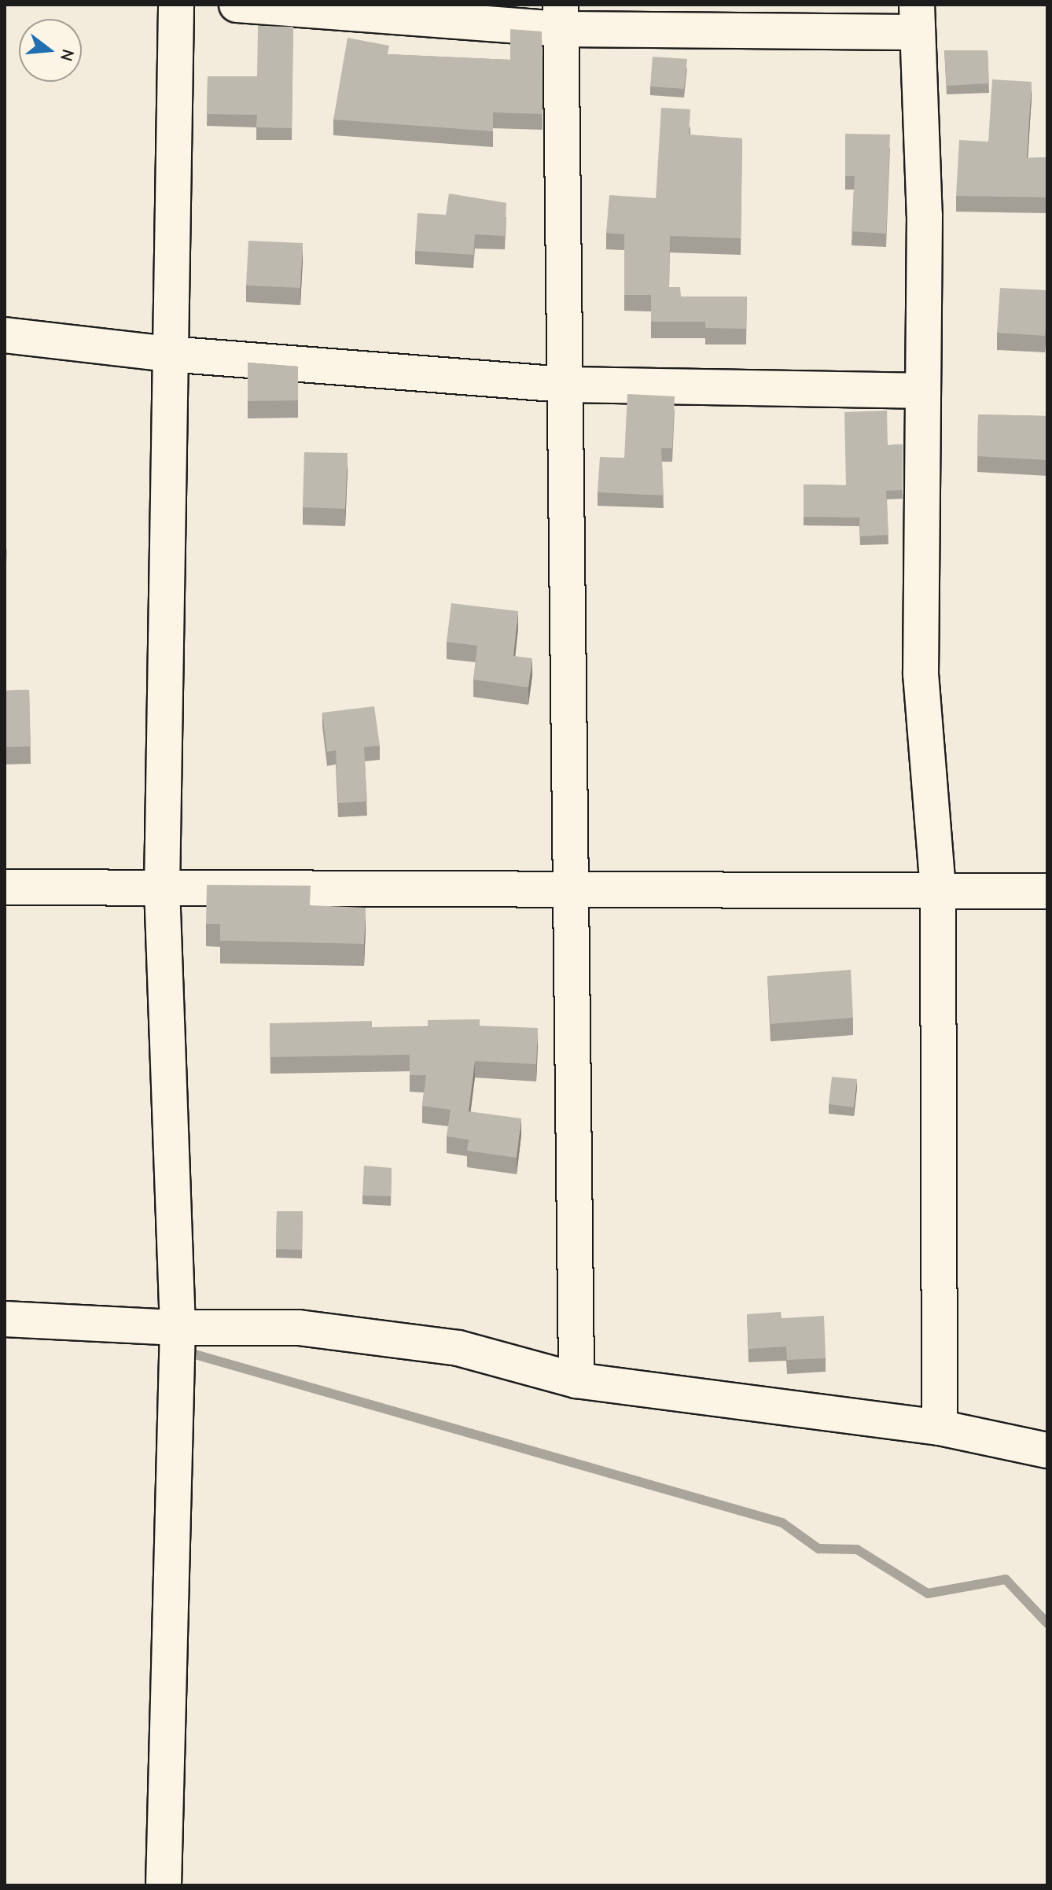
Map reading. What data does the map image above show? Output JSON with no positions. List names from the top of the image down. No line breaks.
{"north":"right"}
